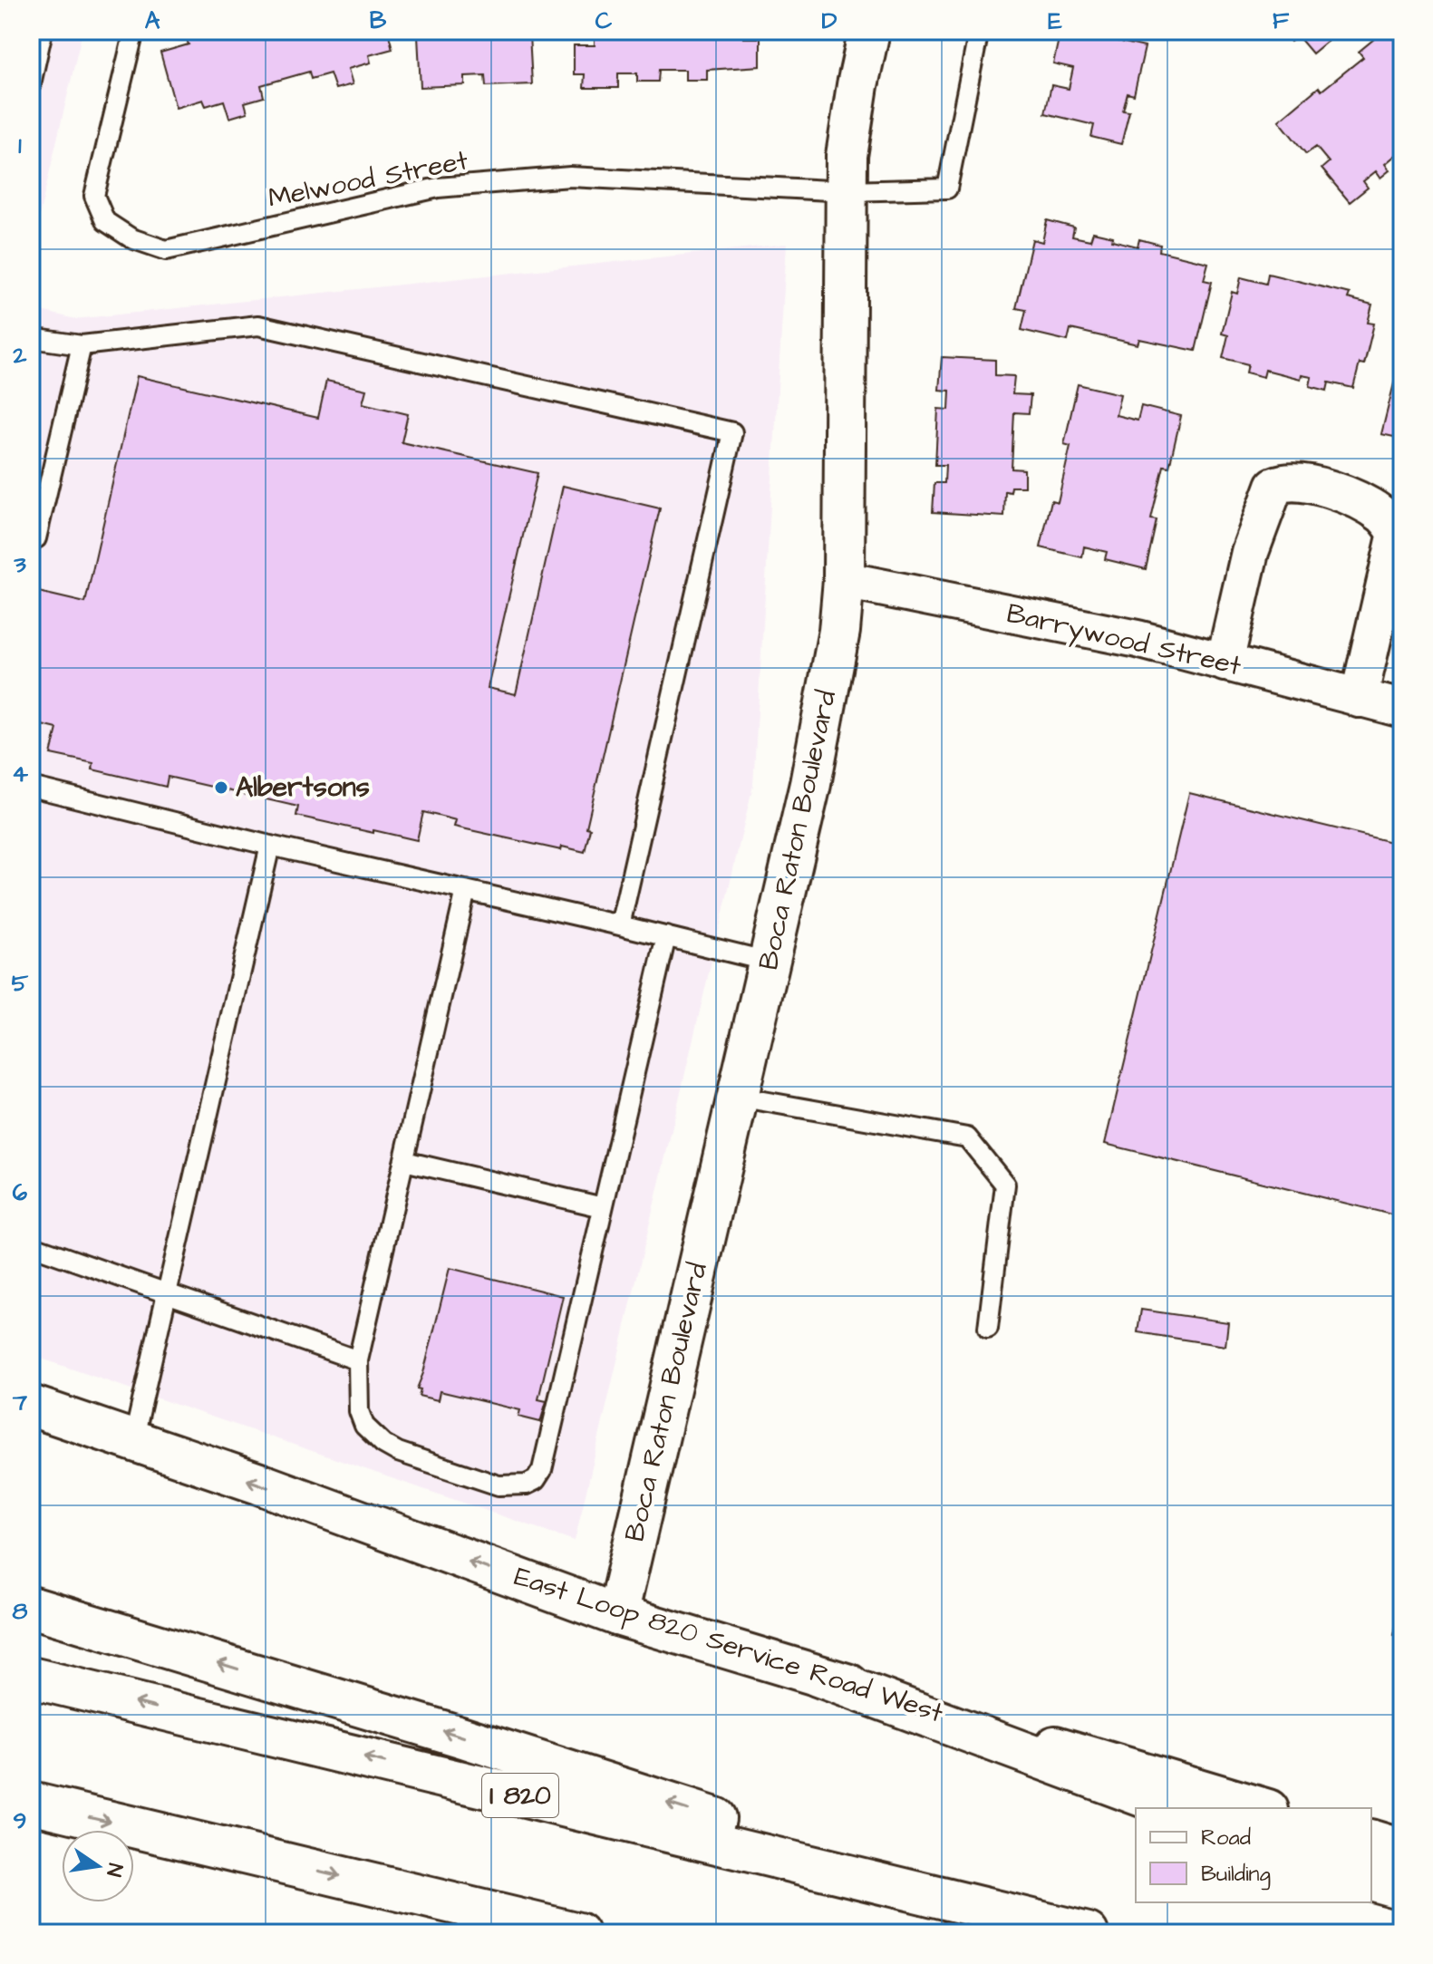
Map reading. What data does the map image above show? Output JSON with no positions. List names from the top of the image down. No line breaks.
{"streets":{"main road":["Boca Raton Boulevard","East Loop 820 Service Road West","I 820"],"street":["Barrywood Street"],"lane":["Melwood Street"]},"crossings":[["Melwood Street","Boca Raton Boulevard"],["Barrywood Street","Boca Raton Boulevard"],["Boca Raton Boulevard","East Loop 820 Service Road West"]],"places":["Albertsons"],"legend":["Road","Building"],"north":"right","grid":{"columns":["A","B","C","D","E","F"],"rows":["1","2","3","4","5","6","7","8","9"]}}
